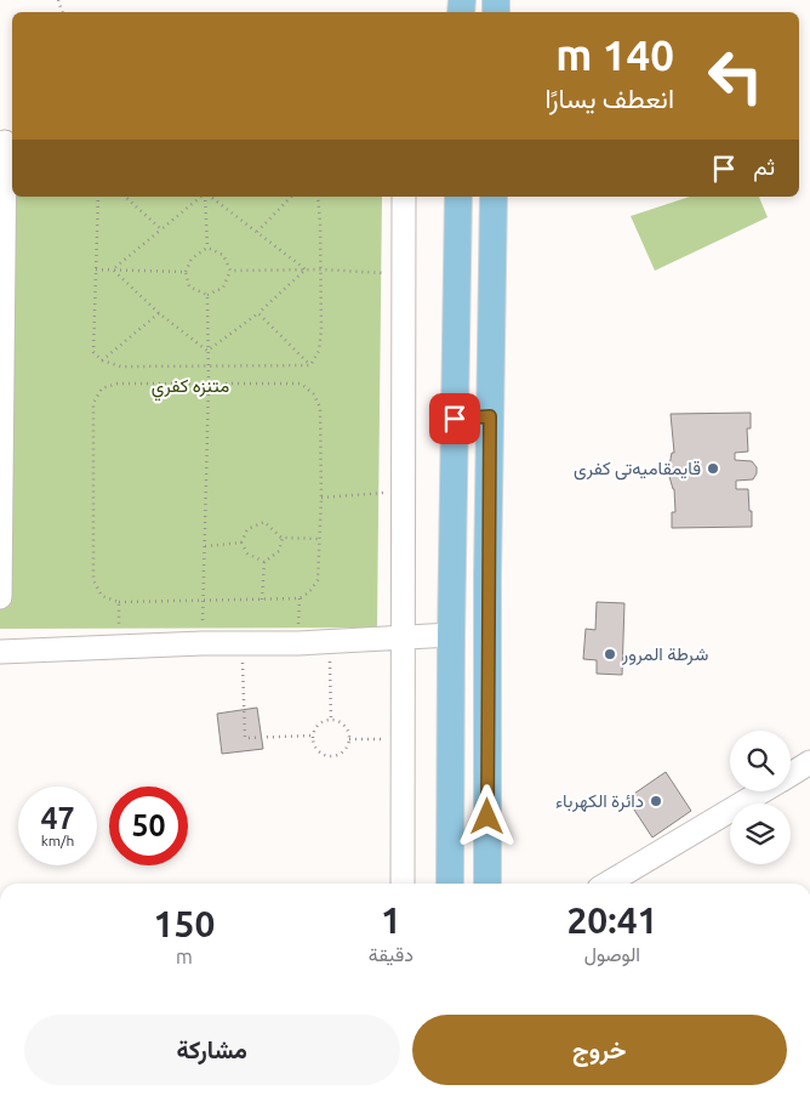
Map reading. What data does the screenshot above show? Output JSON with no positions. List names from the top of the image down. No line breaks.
{"parks":["متنزه كفري"],"places":["قایمقامیەتی کفری","شرطة المرور","دائرة الكهرباء"],"page":{"turn":["140 m","انعطف يسارًا"],"then":"ثم","speed":"47 km/h","limit":"50","eta":["20:41","الوصول","1","دقيقة","150","m"],"buttons":["خروج","مشاركة"]}}
